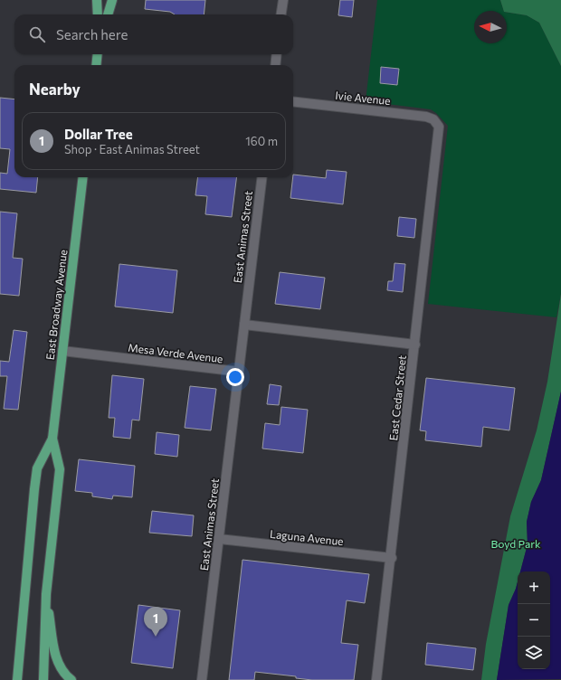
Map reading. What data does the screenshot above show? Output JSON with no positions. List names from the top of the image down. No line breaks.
{"streets":{"main road":["East Broadway Avenue"],"street":["Ivie Avenue","East Animas Street","Mesa Verde Avenue","East Cedar Street","Laguna Avenue"]},"crossings":[["Ivie Avenue","East Cedar Street"],["East Animas Street","Mesa Verde Avenue"],["East Animas Street","Laguna Avenue"],["East Broadway Avenue","Mesa Verde Avenue"],["East Cedar Street","Laguna Avenue"]],"parks":["Boyd Park"],"north":"left","page":{"search":"Search here","heading":"Nearby","list":[{"mark":"1","name":"Dollar Tree","note":"Shop · East Animas Street","value":"160 m"}],"map_buttons":["+","−"],"pins":"1"}}
